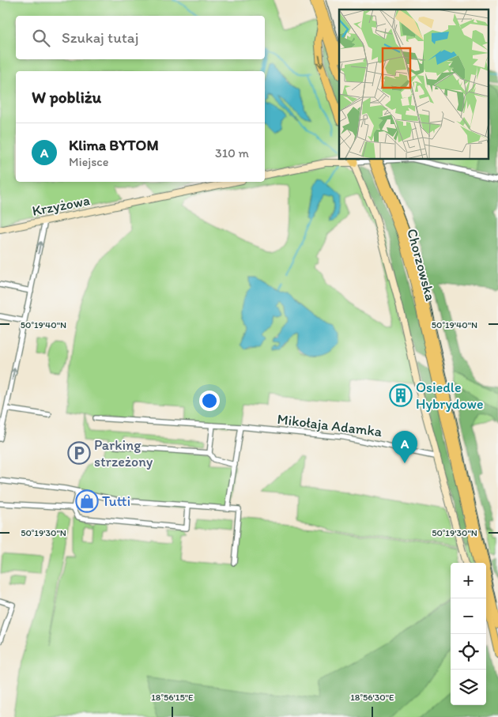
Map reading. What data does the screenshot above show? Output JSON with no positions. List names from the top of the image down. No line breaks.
{"streets":{"main road":["Chorzowska"],"street":["Krzyżowa","Mikołaja Adamka"]},"places":{"building":["Osiedle Hybrydowe"],"parking":["Parking strzeżony"],"shop":["Tutti"]},"page":{"search":"Szukaj tutaj","heading":"W pobliżu","list":[{"mark":"A","name":"Klima BYTOM","note":"Miejsce","value":"310 m"}],"pins":"A","map_buttons":["+","−"]},"coordinates":["50°19'40\"N","50°19'30\"N","18°56'15\"E","18°56'30\"E"]}
